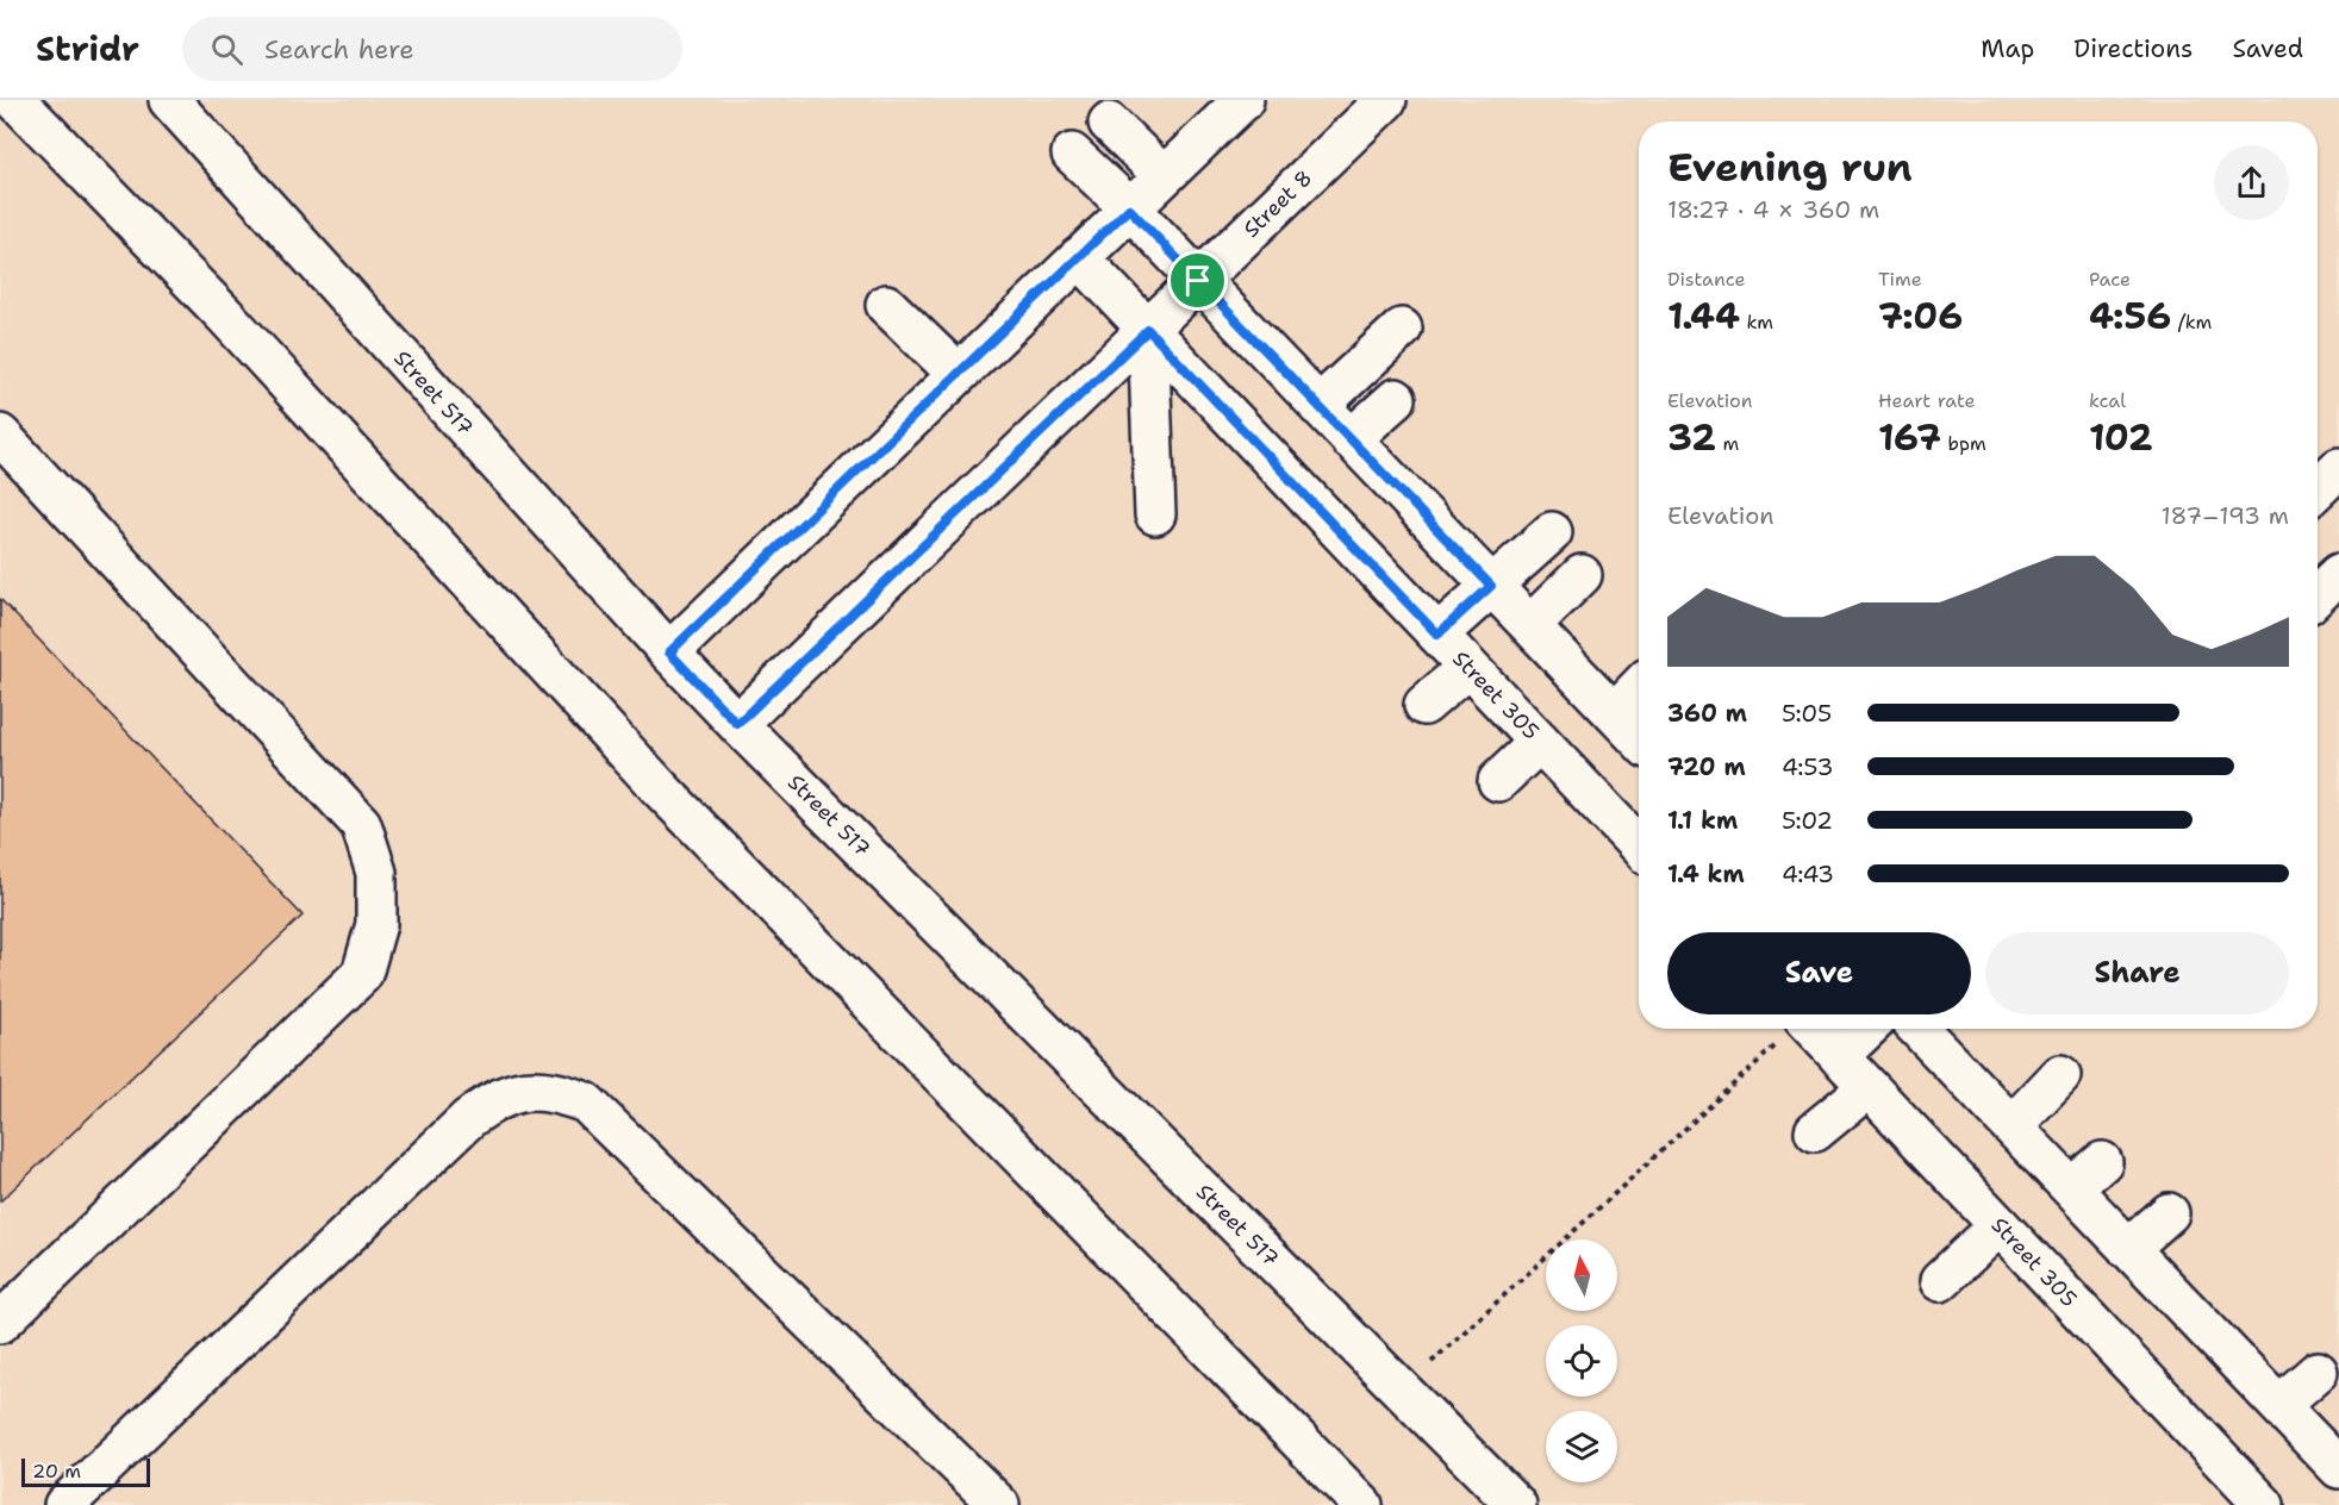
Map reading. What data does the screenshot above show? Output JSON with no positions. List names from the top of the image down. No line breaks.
{"streets":{"street":["Street 8","Street 517","Street 305"]},"crossings":[["Street 8","Street 517"],["Street 8","Street 305"]],"scale_bar":"20 m","north":"top","page":{"header":"Stridr","search":"Search here","nav":["Map","Directions","Saved"],"heading":["Evening run","18:27 · 4 × 360 m"],"stats":[["Distance","1.44 km"],["Time","7:06"],["Pace","4:56 /km"],["Elevation","32 m"],["Heart rate","167 bpm"],["kcal","102"]],"chart":["Elevation","187–193 m"],"list":[{"name":"360 m","note":"5:05"},{"name":"720 m","note":"4:53"},{"name":"1.1 km","note":"5:02"},{"name":"1.4 km","note":"4:43"}],"buttons":["Save","Share"],"scale":"20 m"}}
